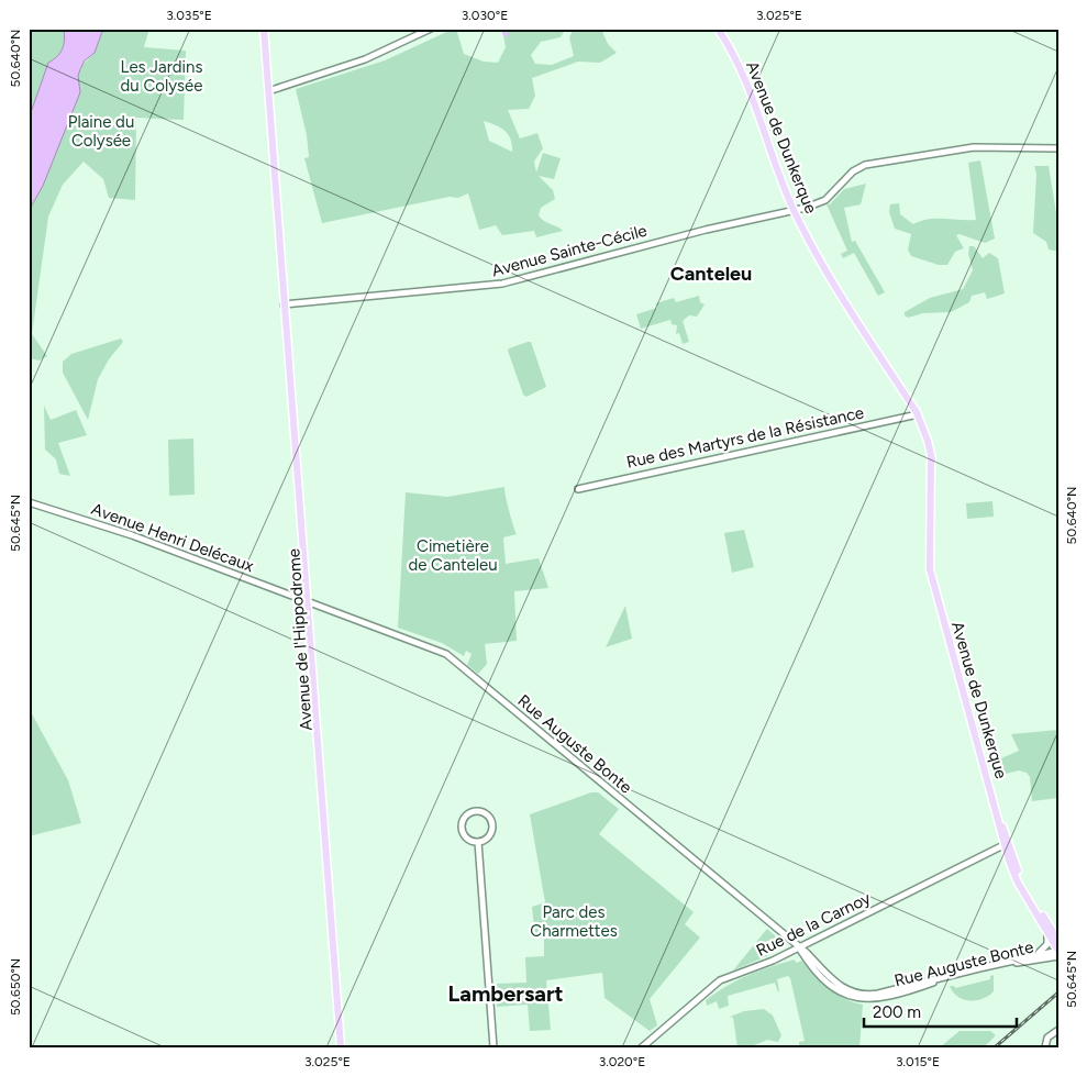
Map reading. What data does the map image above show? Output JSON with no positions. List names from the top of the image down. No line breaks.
{"streets":{"main road":["Avenue de Dunkerque","Avenue de l'Hippodrome"],"street":["Avenue Sainte-Cécile","Rue des Martyrs de la Résistance","Avenue Henri Delécaux","Rue Auguste Bonte","Rue de la Carnoy"]},"crossings":[["Avenue de Dunkerque","Avenue Sainte-Cécile"],["Avenue de Dunkerque","Rue des Martyrs de la Résistance"],["Avenue de Dunkerque","Rue Auguste Bonte"],["Avenue de Dunkerque","Rue de la Carnoy"],["Avenue Sainte-Cécile","Avenue de l'Hippodrome"],["Avenue Henri Delécaux","Avenue de l'Hippodrome"],["Avenue Henri Delécaux","Rue Auguste Bonte"],["Avenue de l'Hippodrome","Rue Auguste Bonte"],["Rue Auguste Bonte","Rue de la Carnoy"]],"districts":["Canteleu","Lambersart"],"parks":["Les Jardins du Colysée","Plaine du Colysée","Cimetière de Canteleu","Parc des Charmettes"],"scale_bar":"200 m","coordinates":["3.035°E","3.030°E","3.025°E","50.640°N","50.645°N","50.650°N","3.020°E","3.015°E"]}
